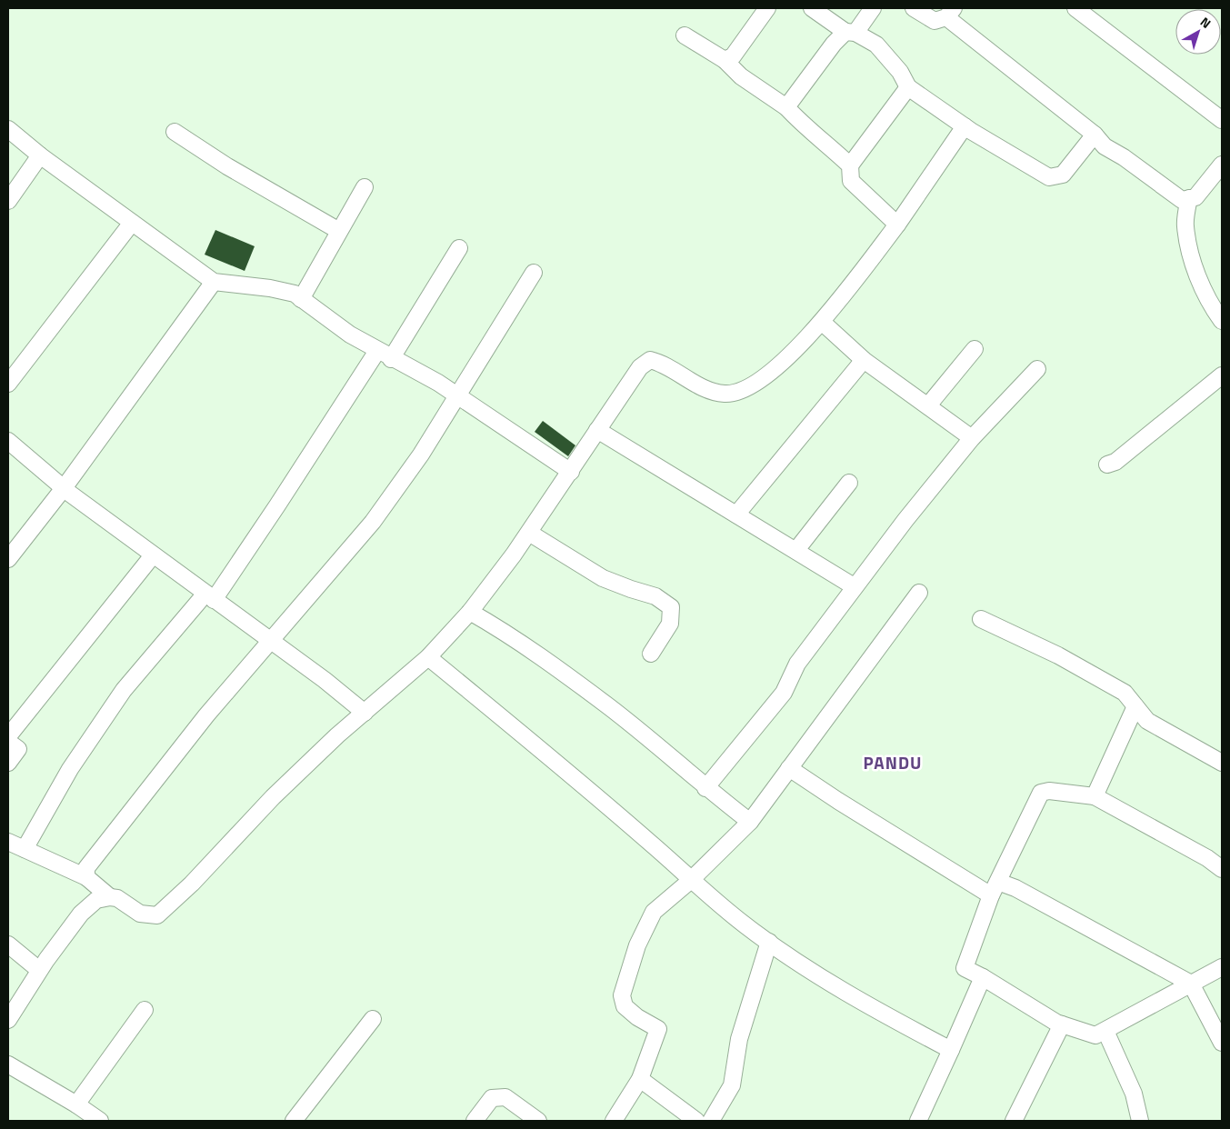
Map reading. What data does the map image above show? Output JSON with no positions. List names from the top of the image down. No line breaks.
{"districts":["PANDU"],"north":"top right"}
